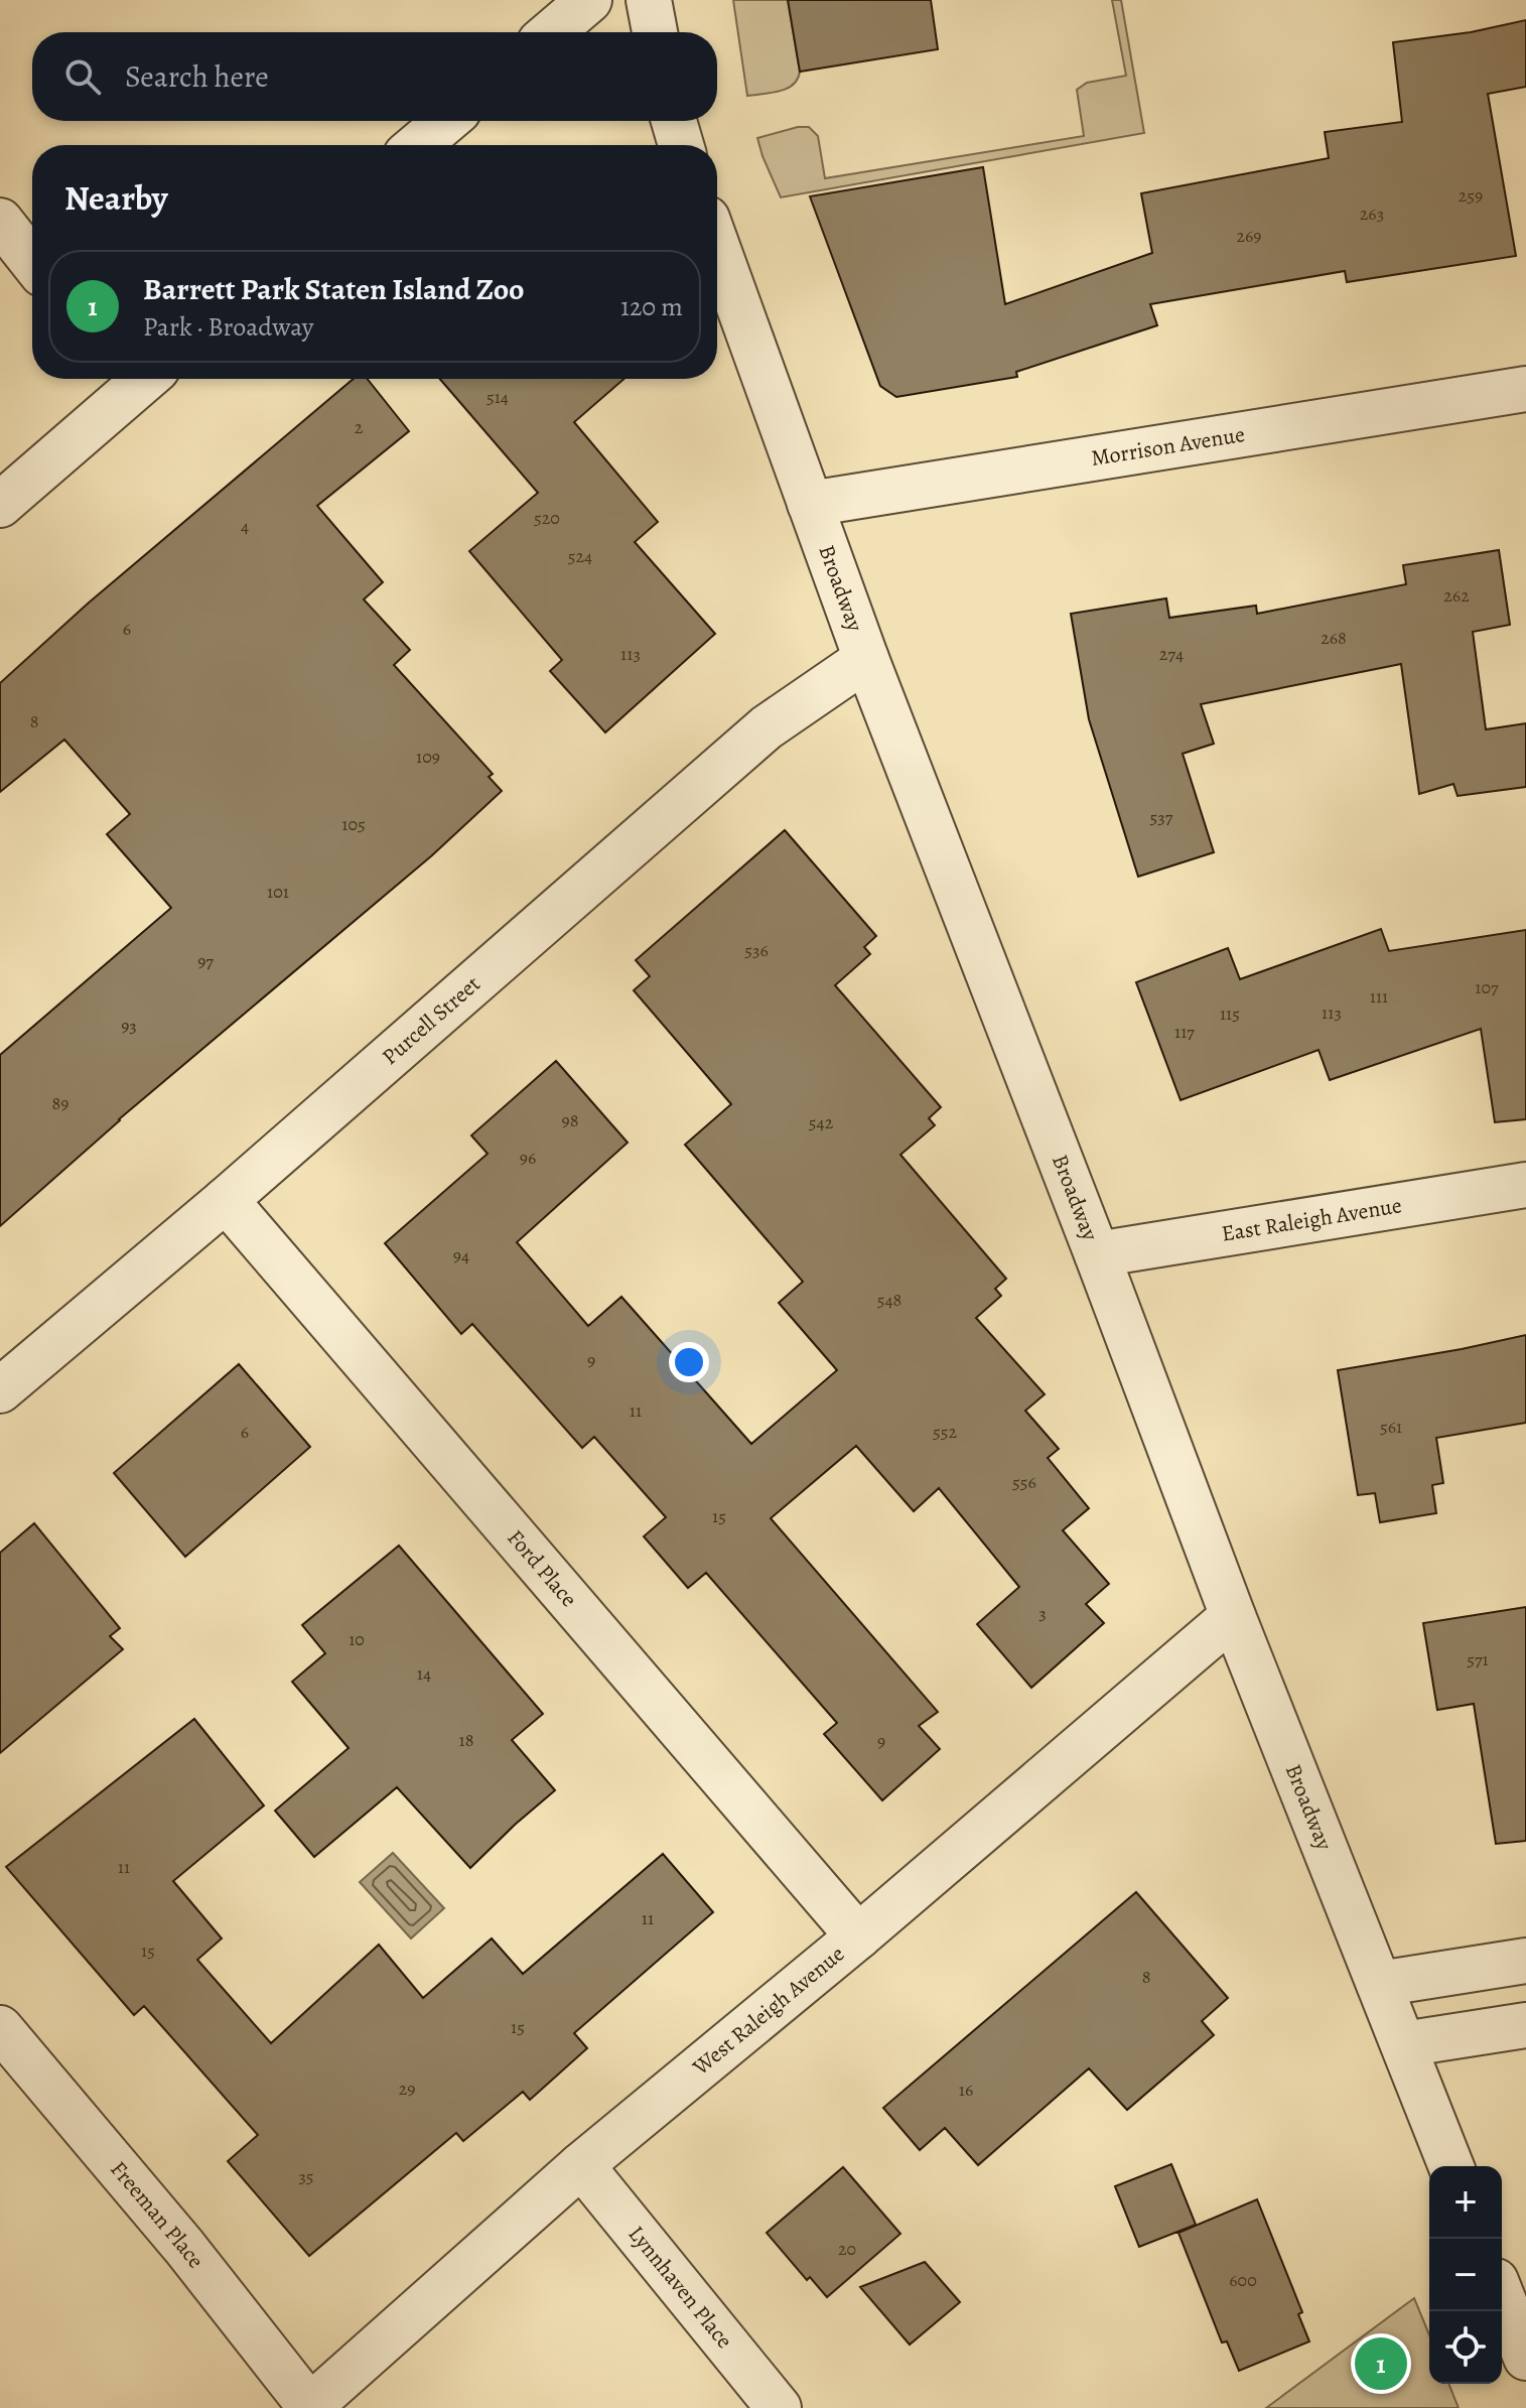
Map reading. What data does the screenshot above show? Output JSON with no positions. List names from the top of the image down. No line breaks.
{"streets":{"street":["Morrison Avenue","Broadway","Purcell Street","East Raleigh Avenue","Ford Place","West Raleigh Avenue","Freeman Place","Lynnhaven Place"]},"crossings":[["Morrison Avenue","Broadway"],["Broadway","Purcell Street"],["Broadway","East Raleigh Avenue"],["Broadway","West Raleigh Avenue"],["Purcell Street","Ford Place"],["Ford Place","West Raleigh Avenue"],["West Raleigh Avenue","Freeman Place"],["West Raleigh Avenue","Lynnhaven Place"]],"house_numbers":["259","263","269","514","2","520","4","524","262","6","268","113","274","8","109","537","105","101","536","97","107","111","113","115","93","117","89","98","542","96","94","548","9","11","561","6","552","556","15","3","10","571","14","18","9","11","11","15","8","15","29","16","35","20","600"],"page":{"search":"Search here","heading":"Nearby","list":[{"mark":"1","name":"Barrett Park Staten Island Zoo","note":"Park · Broadway","value":"120 m"}],"map_buttons":["+","−"],"pins":"1"}}
